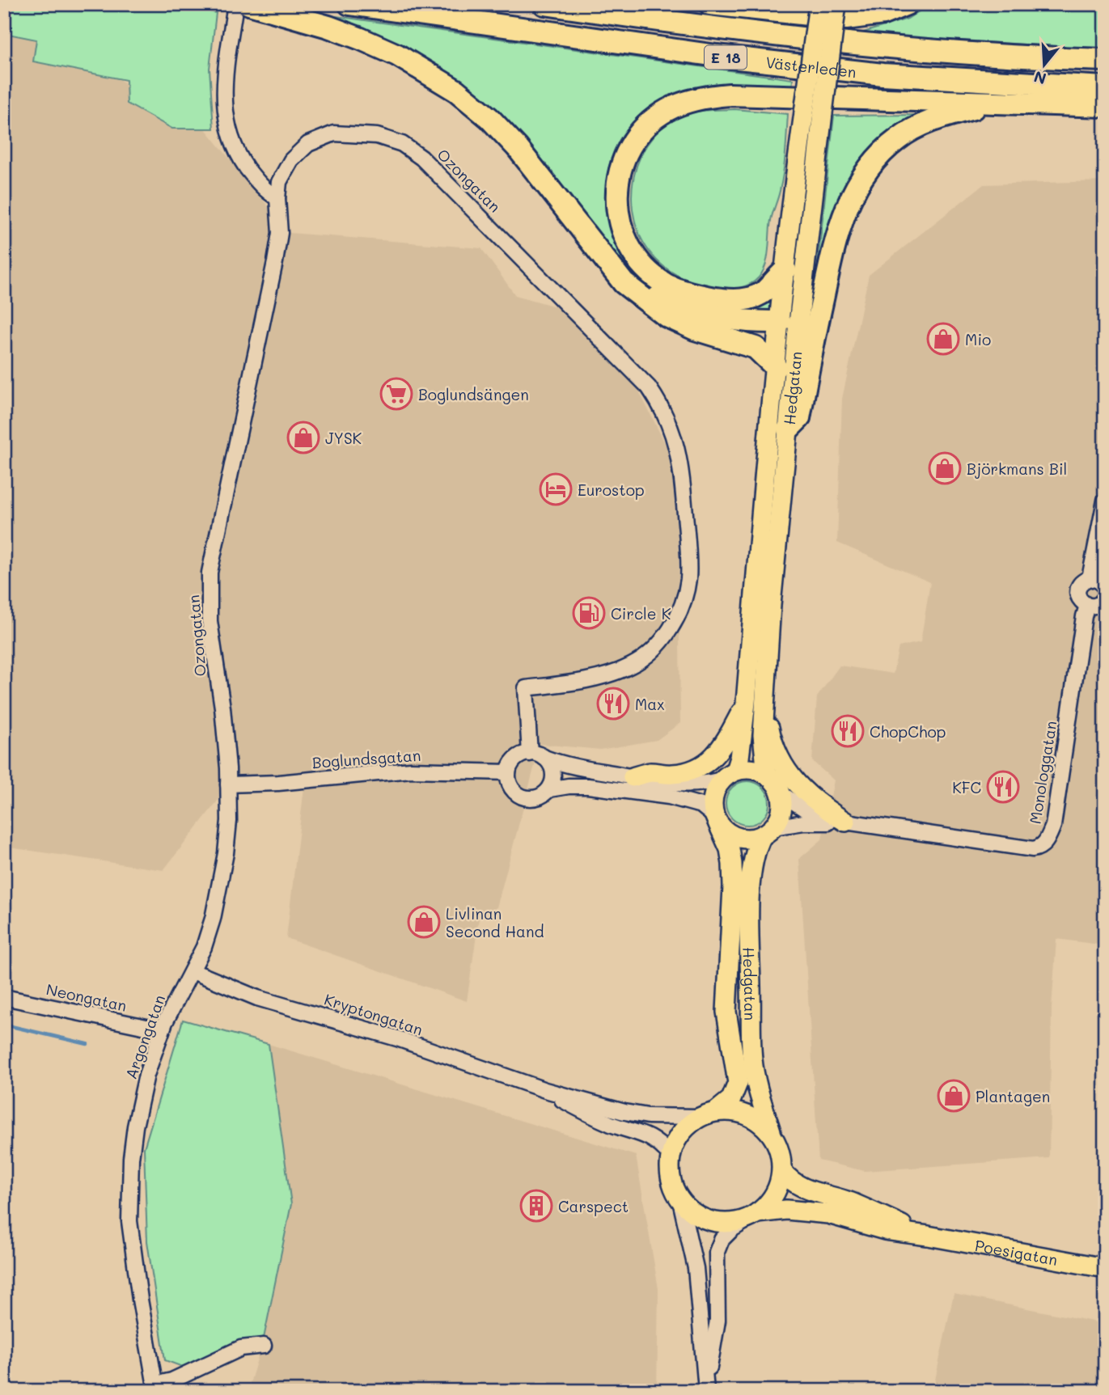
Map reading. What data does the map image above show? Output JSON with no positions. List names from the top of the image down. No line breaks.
{"streets":{"highway":["E 18","Västerleden"],"main road":["Hedgatan","Poesigatan"],"street":["Ozongatan","Boglundsgatan","Monologgatan","Neongatan","Kryptongatan","Argongatan"]},"crossings":[["Ozongatan","Boglundsgatan"],["Ozongatan","Argongatan"],["Hedgatan","Monologgatan"],["Hedgatan","Kryptongatan"],["Hedgatan","Poesigatan"],["Boglundsgatan","Argongatan"],["Neongatan","Argongatan"],["Kryptongatan","Argongatan"],["Kryptongatan","Poesigatan"]],"places":{"shop":["Mio","JYSK","Björkmans Bil","Livlinan Second Hand","Plantagen"],"supermarket":["Boglundsängen"],"hotel":["Eurostop"],"fuel station":["Circle K"],"restaurant":["Max","ChopChop","KFC"],"building":["Carspect"]},"north":"bottom"}
